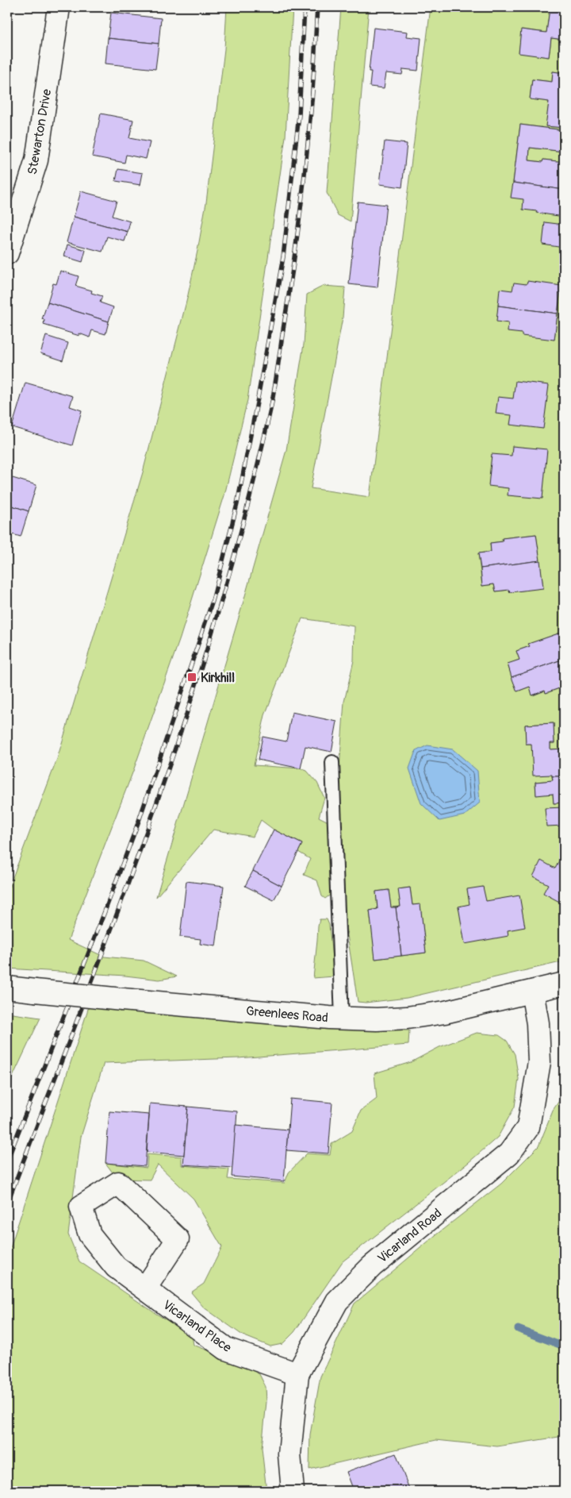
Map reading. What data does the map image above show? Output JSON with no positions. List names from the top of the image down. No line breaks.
{"streets":{"street":["Stewarton Drive","Greenlees Road","Vicarland Road","Vicarland Place"]},"crossings":[["Greenlees Road","Vicarland Road"],["Vicarland Road","Vicarland Place"]],"places":{"transit":["Kirkhill"]}}
